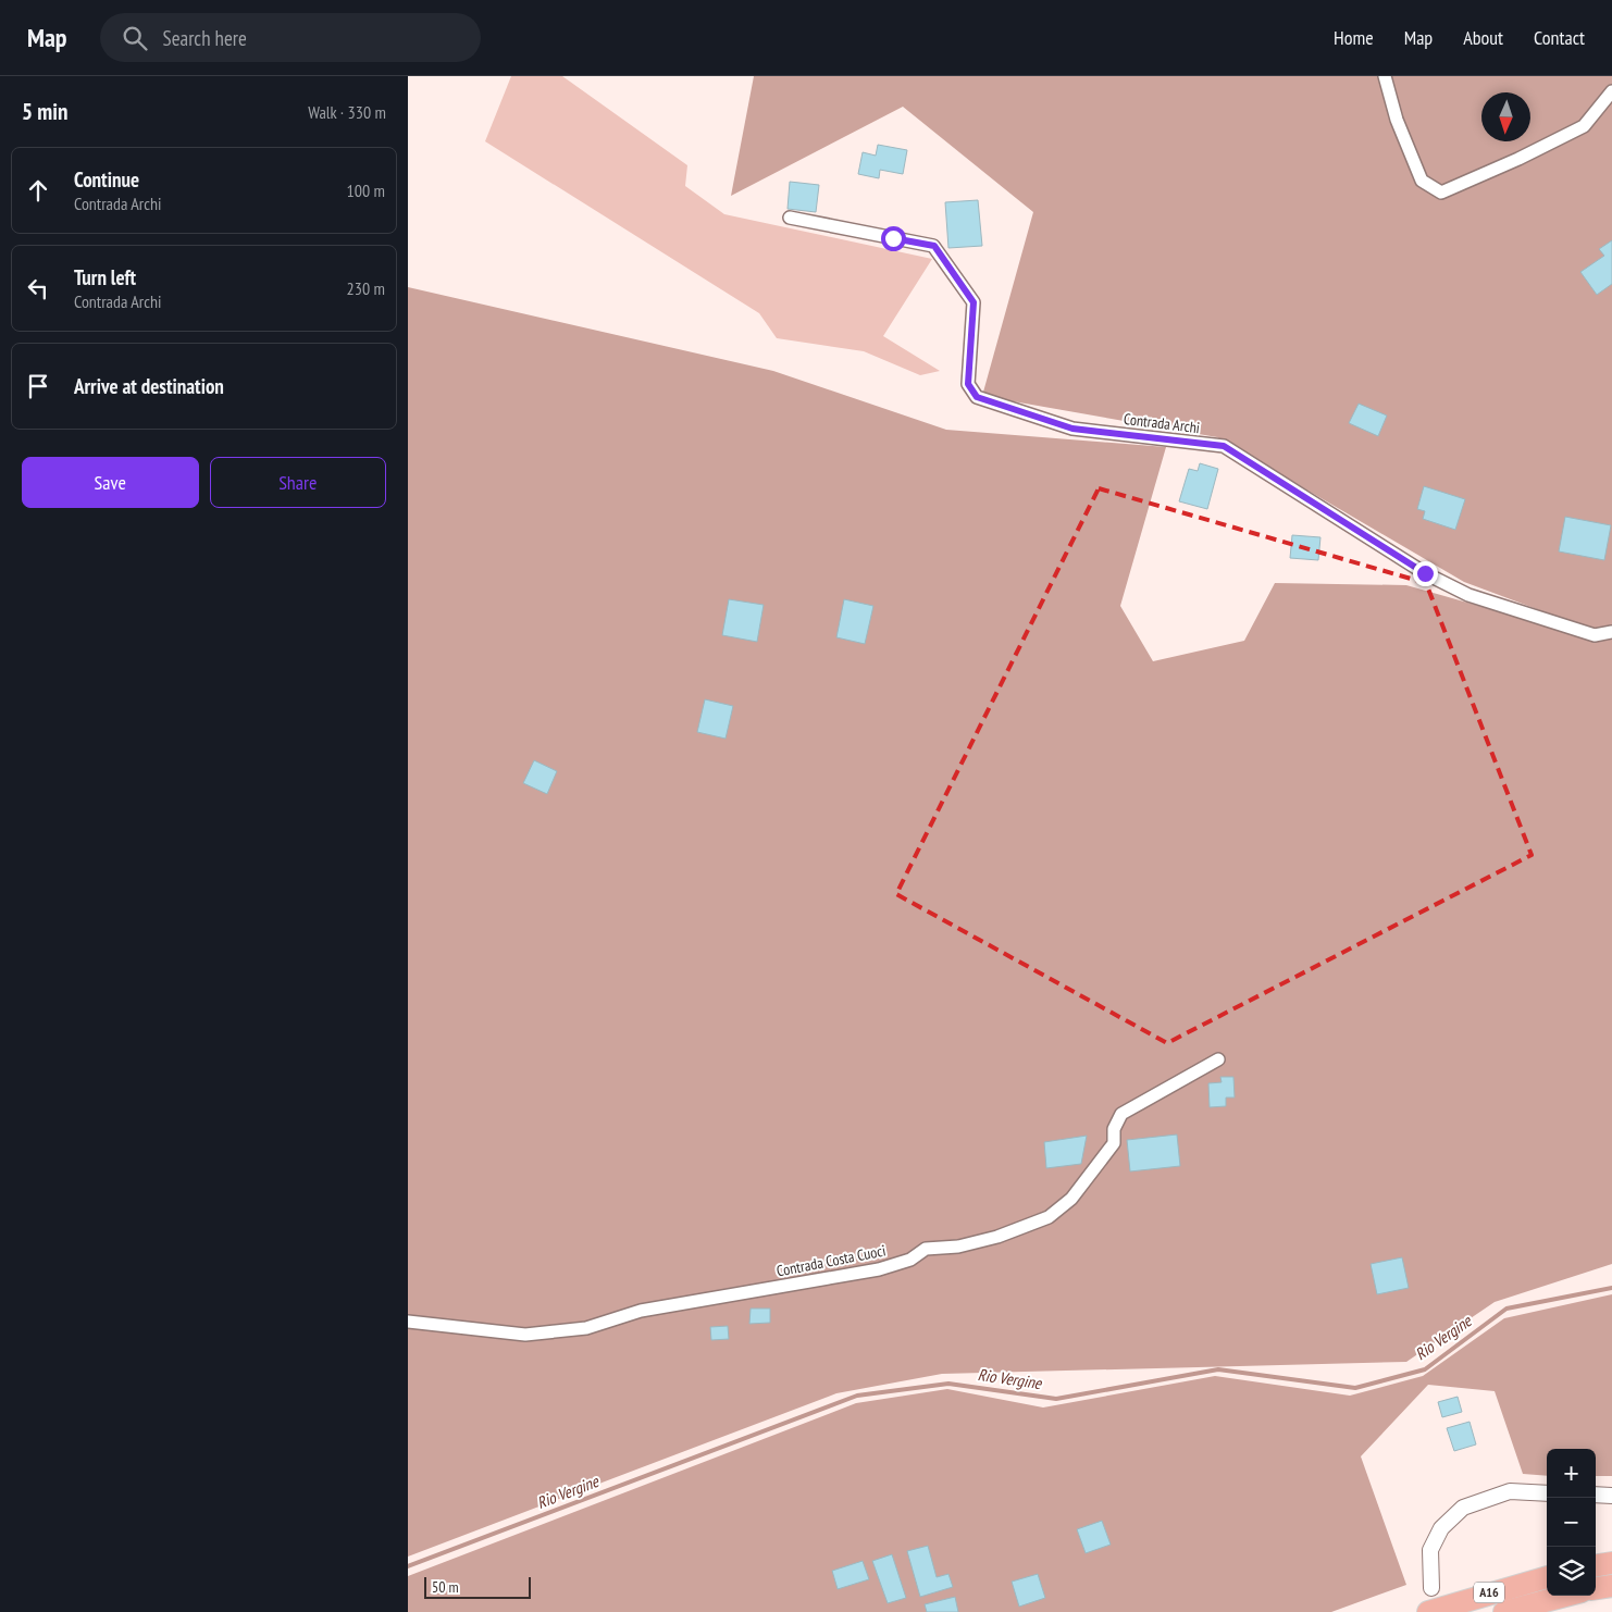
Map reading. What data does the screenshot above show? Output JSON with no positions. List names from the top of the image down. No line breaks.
{"streets":{"highway":["A16"],"street":["Contrada Archi","Contrada Costa Cuoci"]},"water":["Rio Vergine"],"scale_bar":"50 m","north":"bottom","page":{"header":"Map","search":"Search here","nav":["Home","Map","About","Contact"],"heading":["5 min","Walk · 330 m"],"list":[["Continue","Contrada Archi","100 m"],["Turn left","Contrada Archi","230 m"],"Arrive at destination"],"buttons":["Save","Share"],"map_buttons":["+","−"],"scale":"50 m"}}
